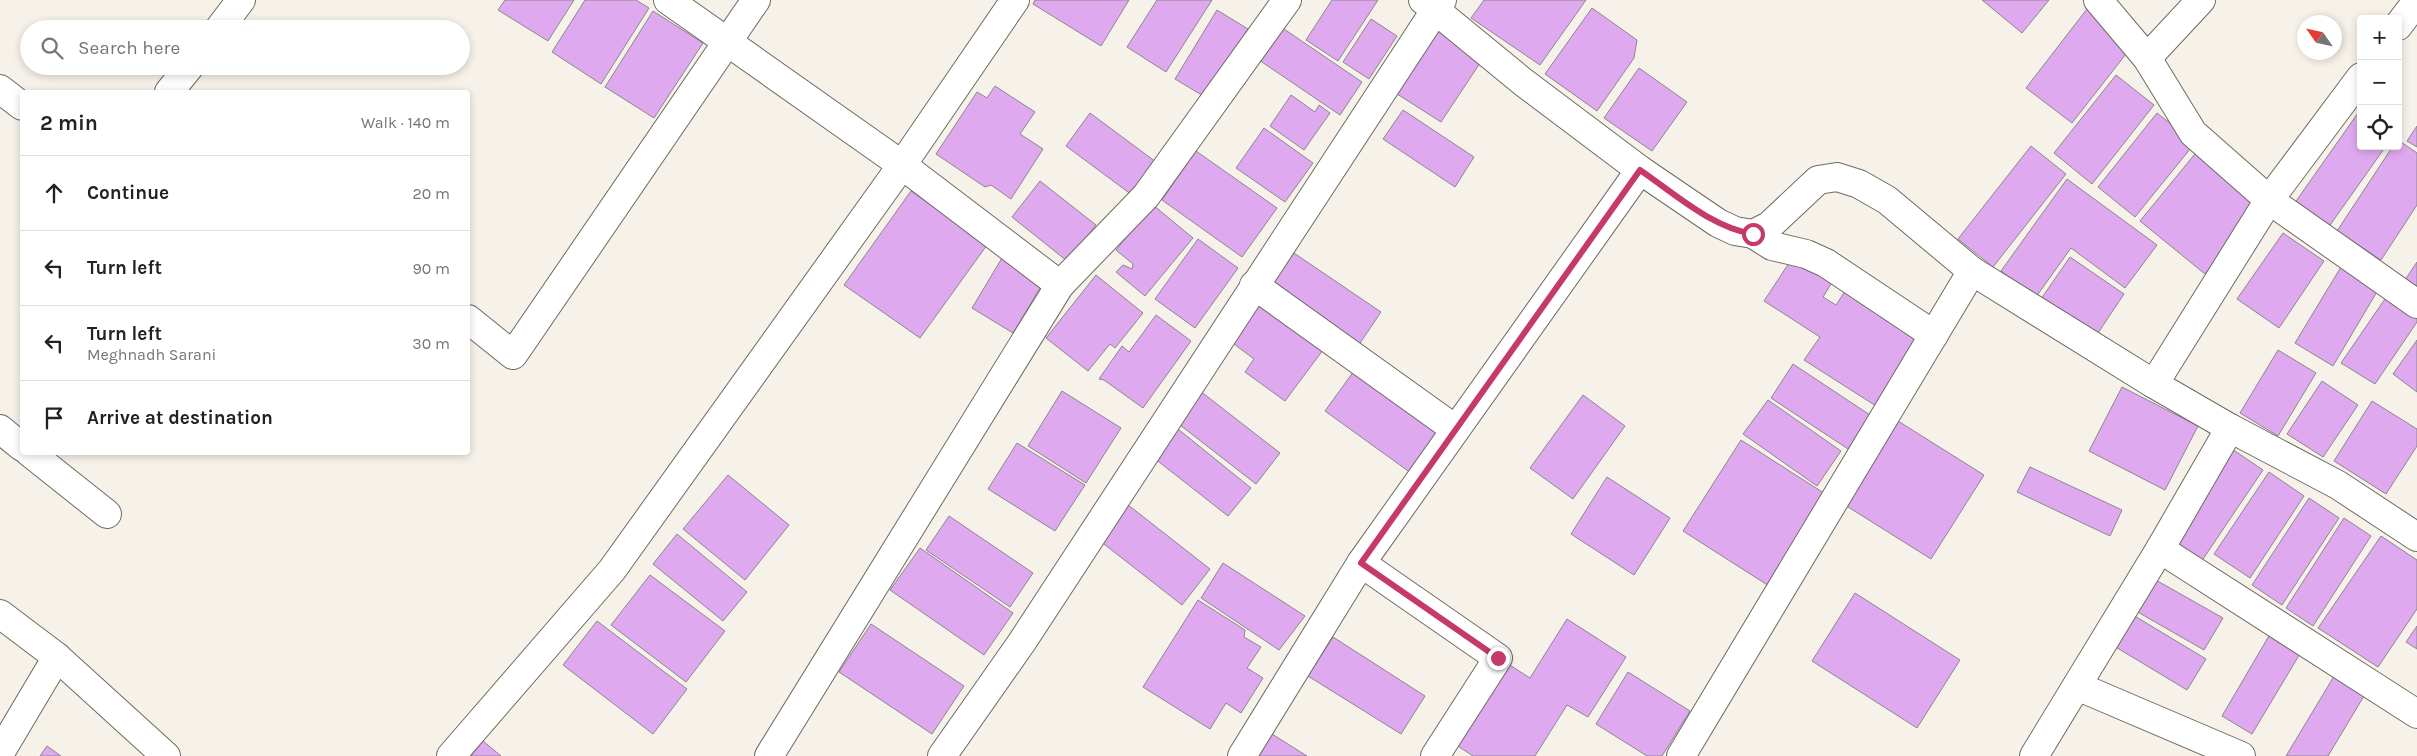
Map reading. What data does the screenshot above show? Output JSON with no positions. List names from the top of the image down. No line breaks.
{"north":"top left","page":{"map_buttons":["+","−"],"search":"Search here","heading":["2 min","Walk · 140 m"],"list":[["Continue","20 m"],["Turn left","90 m"],["Turn left","Meghnadh Sarani","30 m"],"Arrive at destination"]}}
